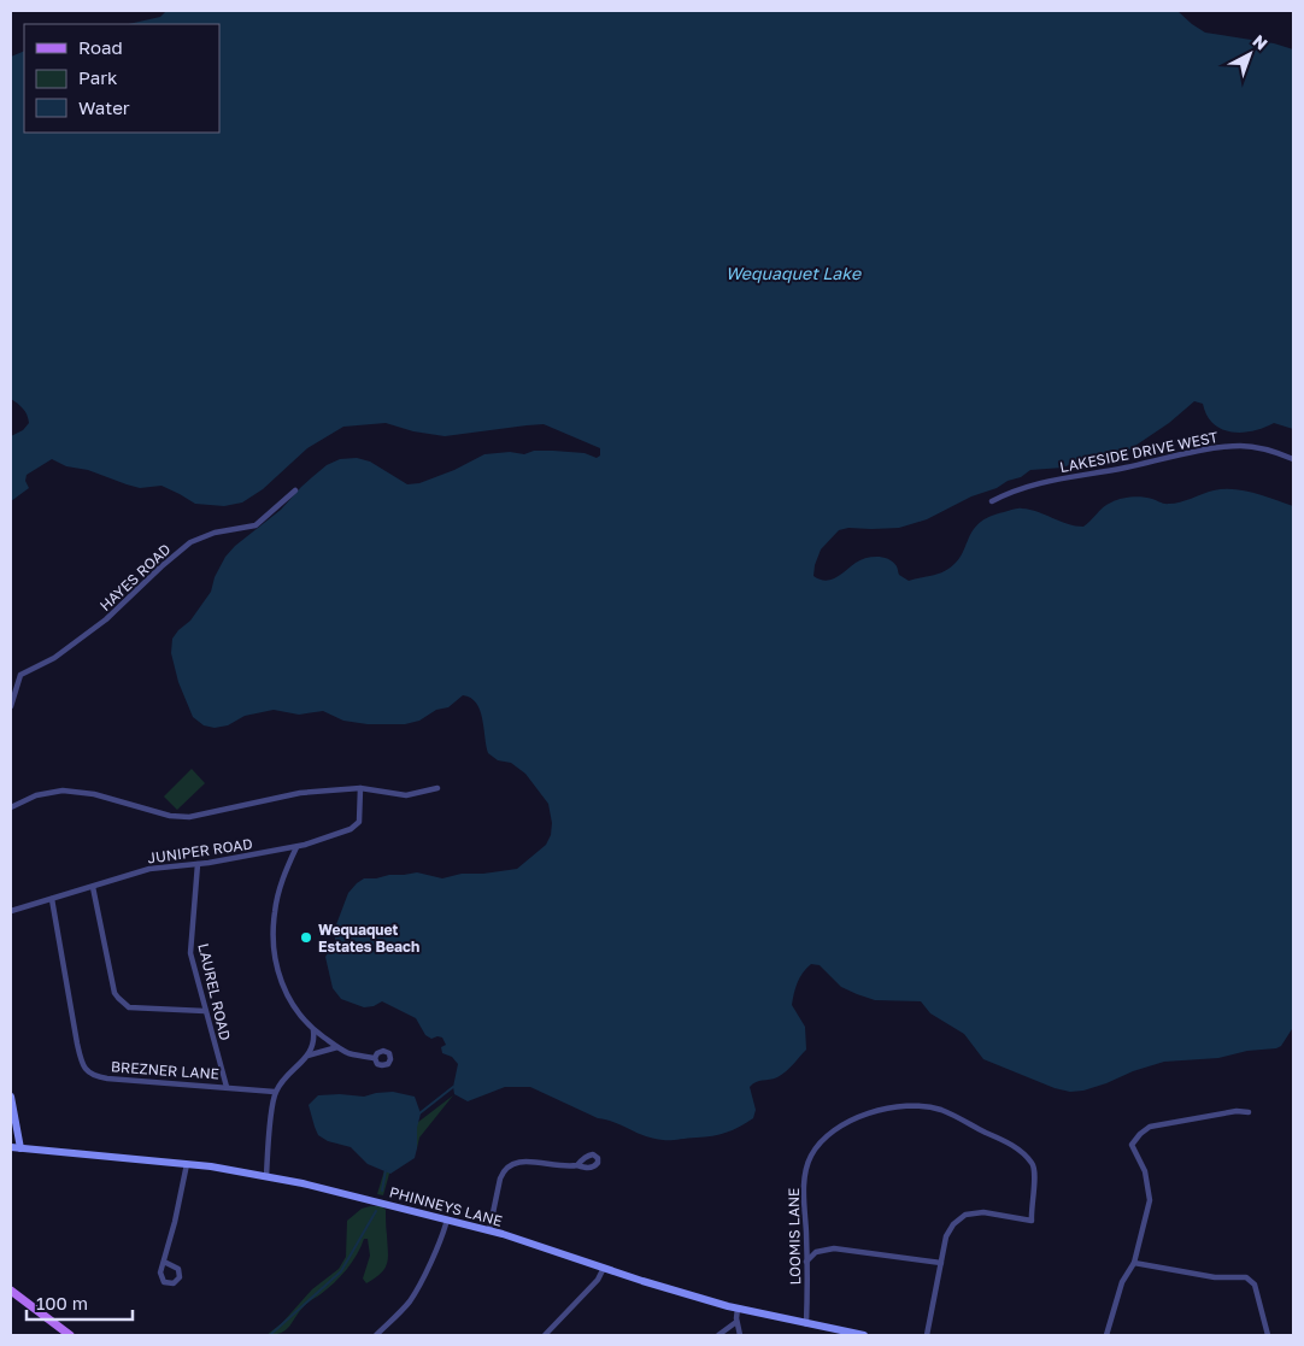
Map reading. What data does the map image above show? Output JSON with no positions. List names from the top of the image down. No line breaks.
{"streets":{"main road":["PHINNEYS LANE"],"street":["LAKESIDE DRIVE WEST","HAYES ROAD","JUNIPER ROAD","LAUREL ROAD","BREZNER LANE","LOOMIS LANE"]},"crossings":[["JUNIPER ROAD","LAUREL ROAD"],["JUNIPER ROAD","BREZNER LANE"],["LAUREL ROAD","BREZNER LANE"],["PHINNEYS LANE","LOOMIS LANE"]],"water":["Wequaquet Lake"],"places":["Wequaquet Estates Beach"],"legend":["Road","Park","Water"],"scale_bar":"100 m","north":"top right"}
